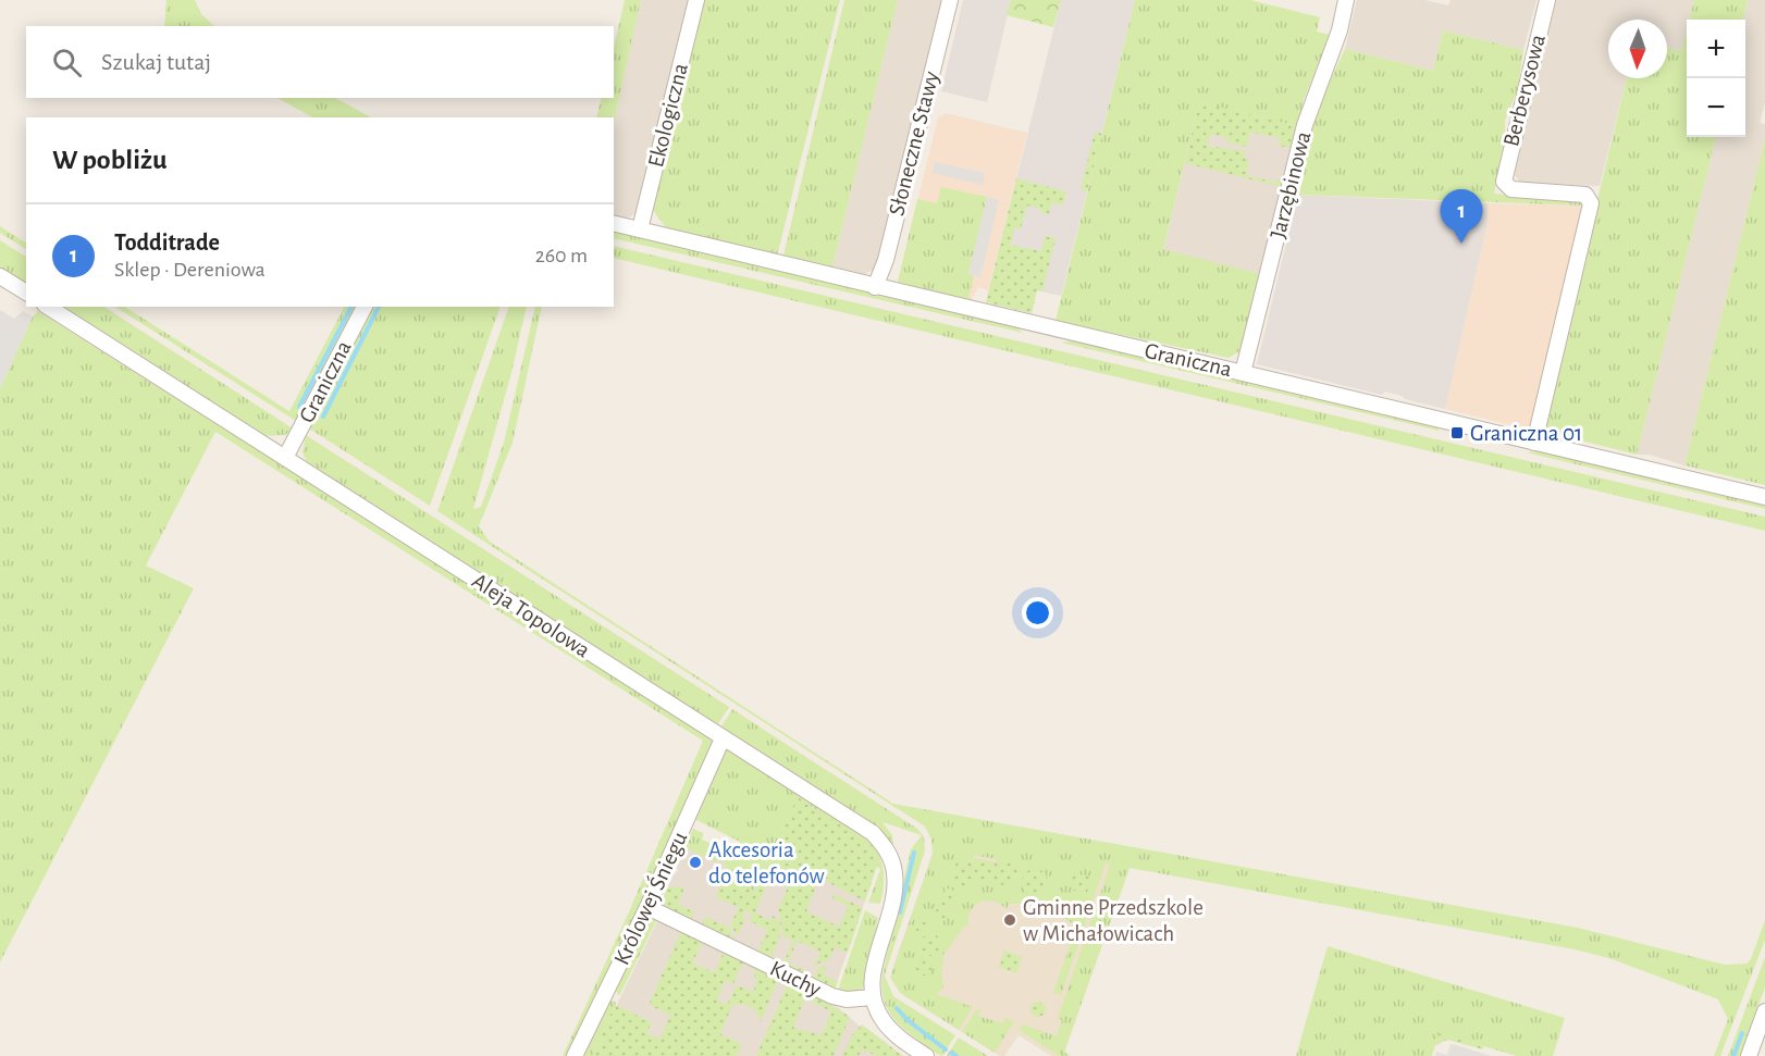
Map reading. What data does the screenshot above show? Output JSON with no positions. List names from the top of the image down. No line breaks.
{"streets":{"street":["Berberysowa","Ekologiczna","Słoneczne Stawy","Jarzębinowa","Graniczna","Aleja Topolowa","Królowej Śniegu","Kuchy"]},"crossings":[["Berberysowa","Graniczna"],["Ekologiczna","Graniczna"],["Słoneczne Stawy","Graniczna"],["Jarzębinowa","Graniczna"],["Graniczna","Aleja Topolowa"],["Aleja Topolowa","Królowej Śniegu"],["Aleja Topolowa","Kuchy"],["Królowej Śniegu","Kuchy"]],"places":{"transit":["Graniczna 01"],"other":["Akcesoria do telefonów","Gminne Przedszkole w Michałowicach"]},"north":"bottom","page":{"map_buttons":["+","−"],"search":"Szukaj tutaj","heading":"W pobliżu","pins":"1","list":[{"mark":"1","name":"Todditrade","note":"Sklep · Dereniowa","value":"260 m"}]}}
